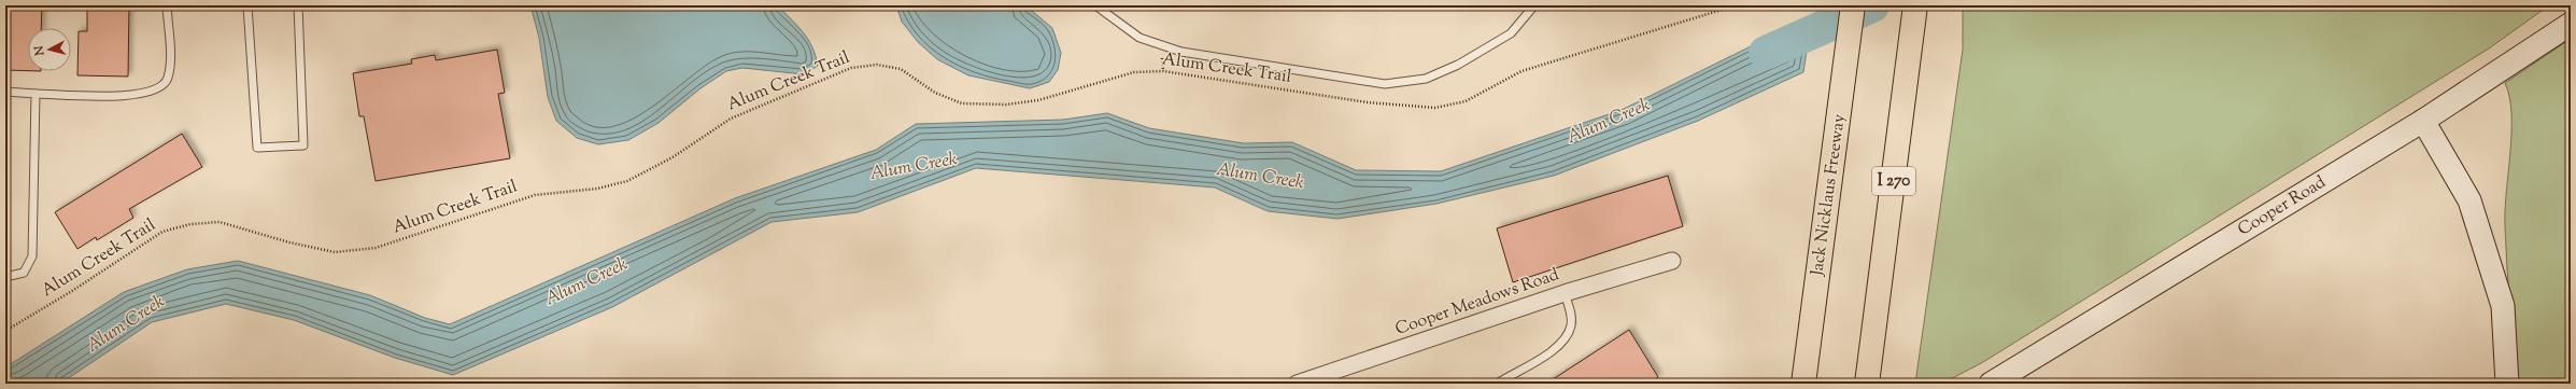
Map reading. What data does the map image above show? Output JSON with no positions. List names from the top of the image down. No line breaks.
{"streets":{"highway":["I 270","Jack Nicklaus Freeway"],"street":["Cooper Road","Cooper Meadows Road"],"path":["Alum Creek Trail"]},"water":["Alum Creek"],"north":"left"}
